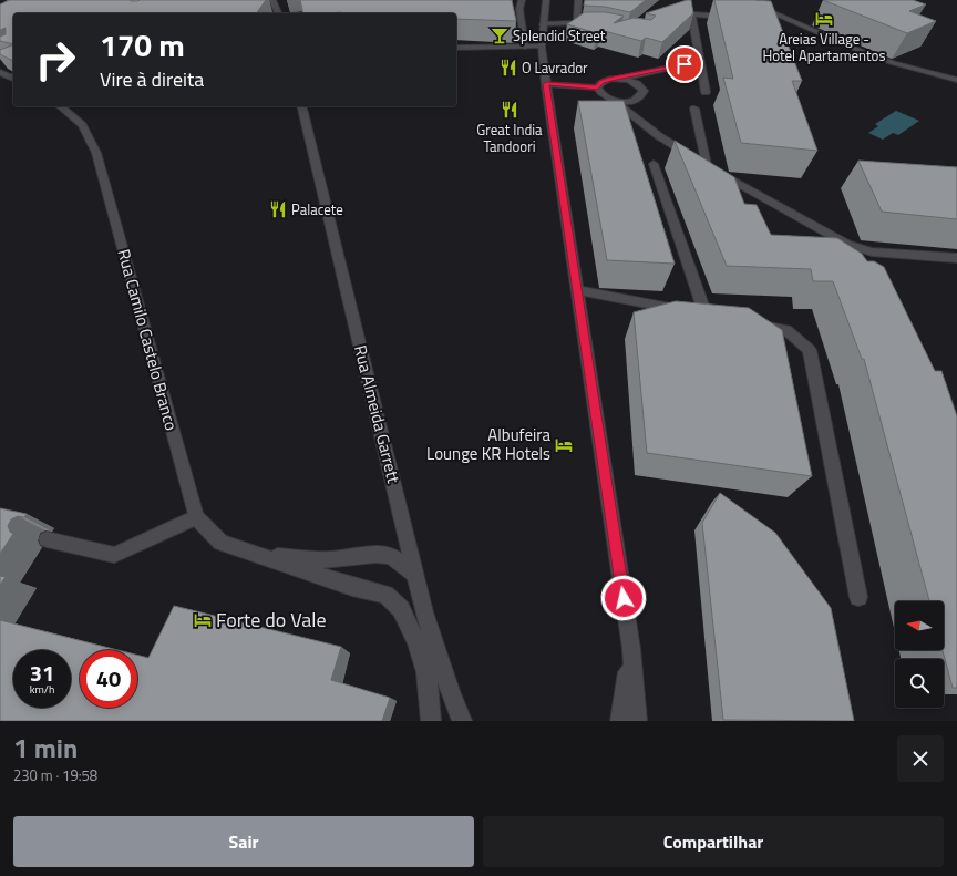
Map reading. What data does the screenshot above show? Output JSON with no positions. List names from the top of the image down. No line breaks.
{"streets":{"street":["Rua Camilo Castelo Branco","Rua Almeida Garrett"]},"crossings":[["Rua Camilo Castelo Branco","Rua Almeida Garrett"]],"places":{"hotel":["Areias Village - Hotel Apartamentos","Albufeira Lounge KR Hotels","Forte do Vale"],"bar":["Splendid Street"],"restaurant":["O Lavrador","Great India Tandoori","Palacete"]},"north":"left","page":{"turn":["170 m","Vire à direita"],"speed":"31 km/h","limit":"40","heading":["1 min","230 m · 19:58"],"buttons":["Sair","Compartilhar"]}}
